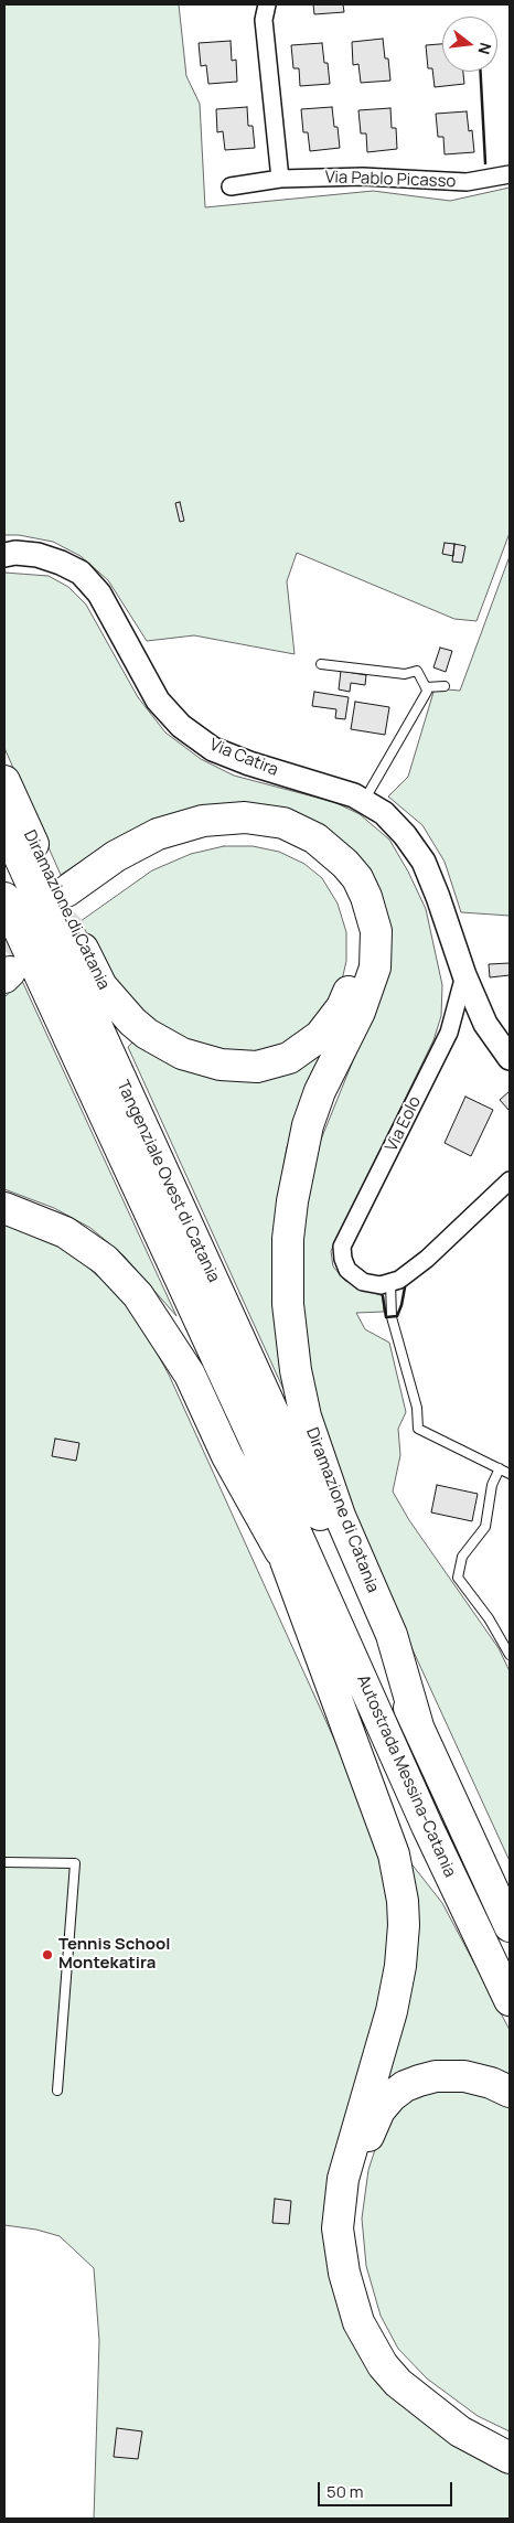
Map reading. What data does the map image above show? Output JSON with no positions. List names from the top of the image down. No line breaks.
{"streets":{"highway":["Diramazione di Catania","Tangenziale Ovest di Catania","Autostrada Messina-Catania"],"street":["Via Pablo Picasso","Via Catira","Via Eolo"]},"crossings":[["Via Catira","Via Eolo"],["Diramazione di Catania","Autostrada Messina-Catania"],["Tangenziale Ovest di Catania","Autostrada Messina-Catania"]],"places":["Tennis School Montekatira"],"scale_bar":"50 m","north":"right"}
